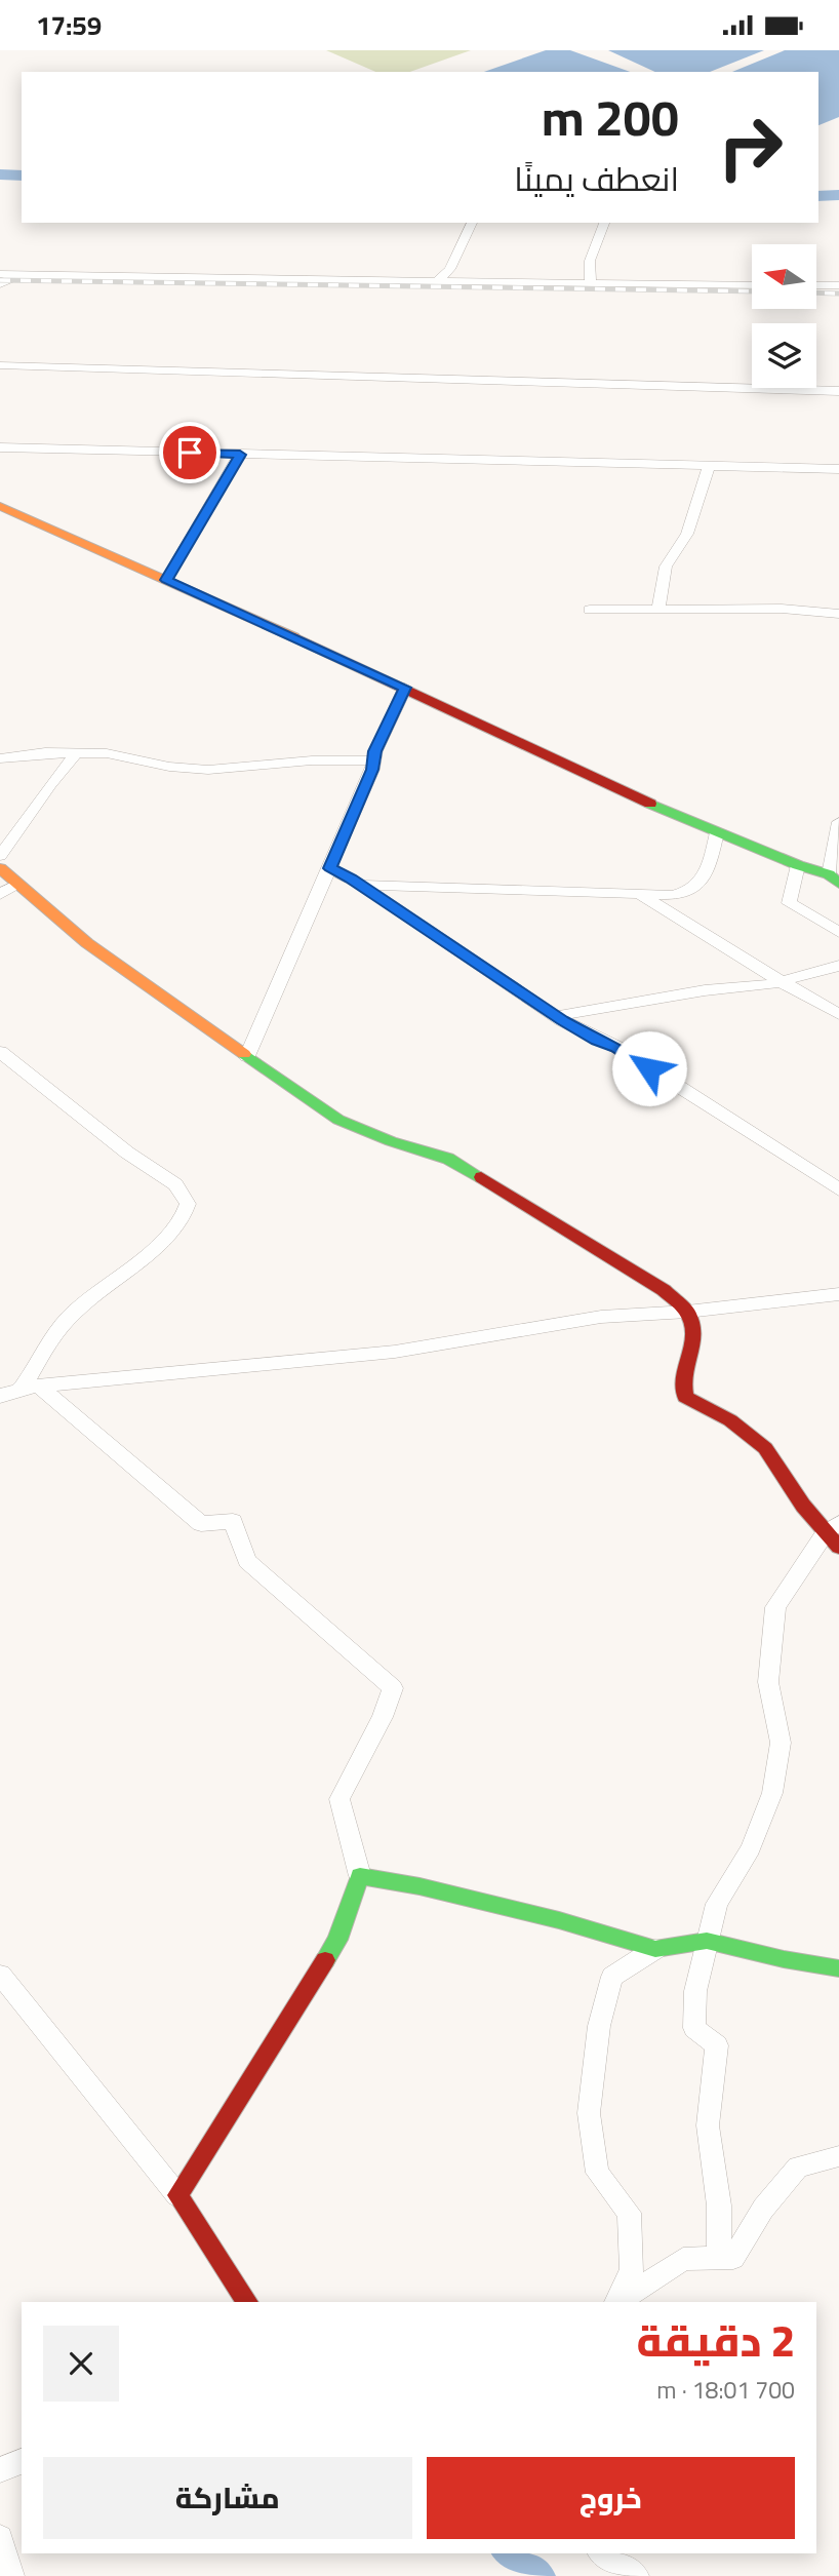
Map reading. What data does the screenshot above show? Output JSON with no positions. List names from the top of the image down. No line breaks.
{"north":"left","page":{"status":"17:59","turn":["200 m","انعطف يمينًا"],"heading":["2 دقيقة","700 m · 18:01"],"buttons":["خروج","مشاركة"]}}
